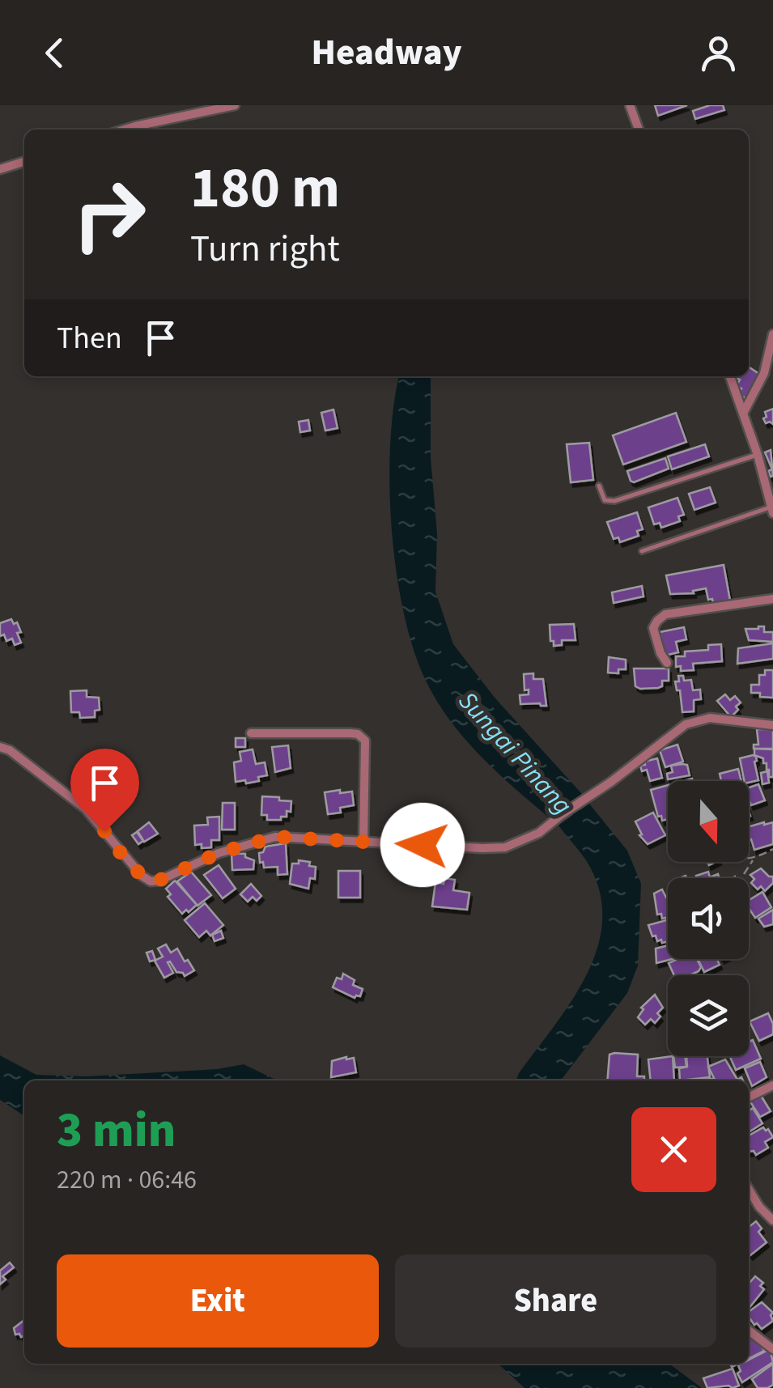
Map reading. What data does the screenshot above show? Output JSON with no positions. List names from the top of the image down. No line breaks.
{"water":["Sungai Pinang"],"north":"bottom","page":{"header":"Headway","turn":["180 m","Turn right"],"then":"Then","heading":["3 min","220 m · 06:46"],"buttons":["Exit","Share"]}}
